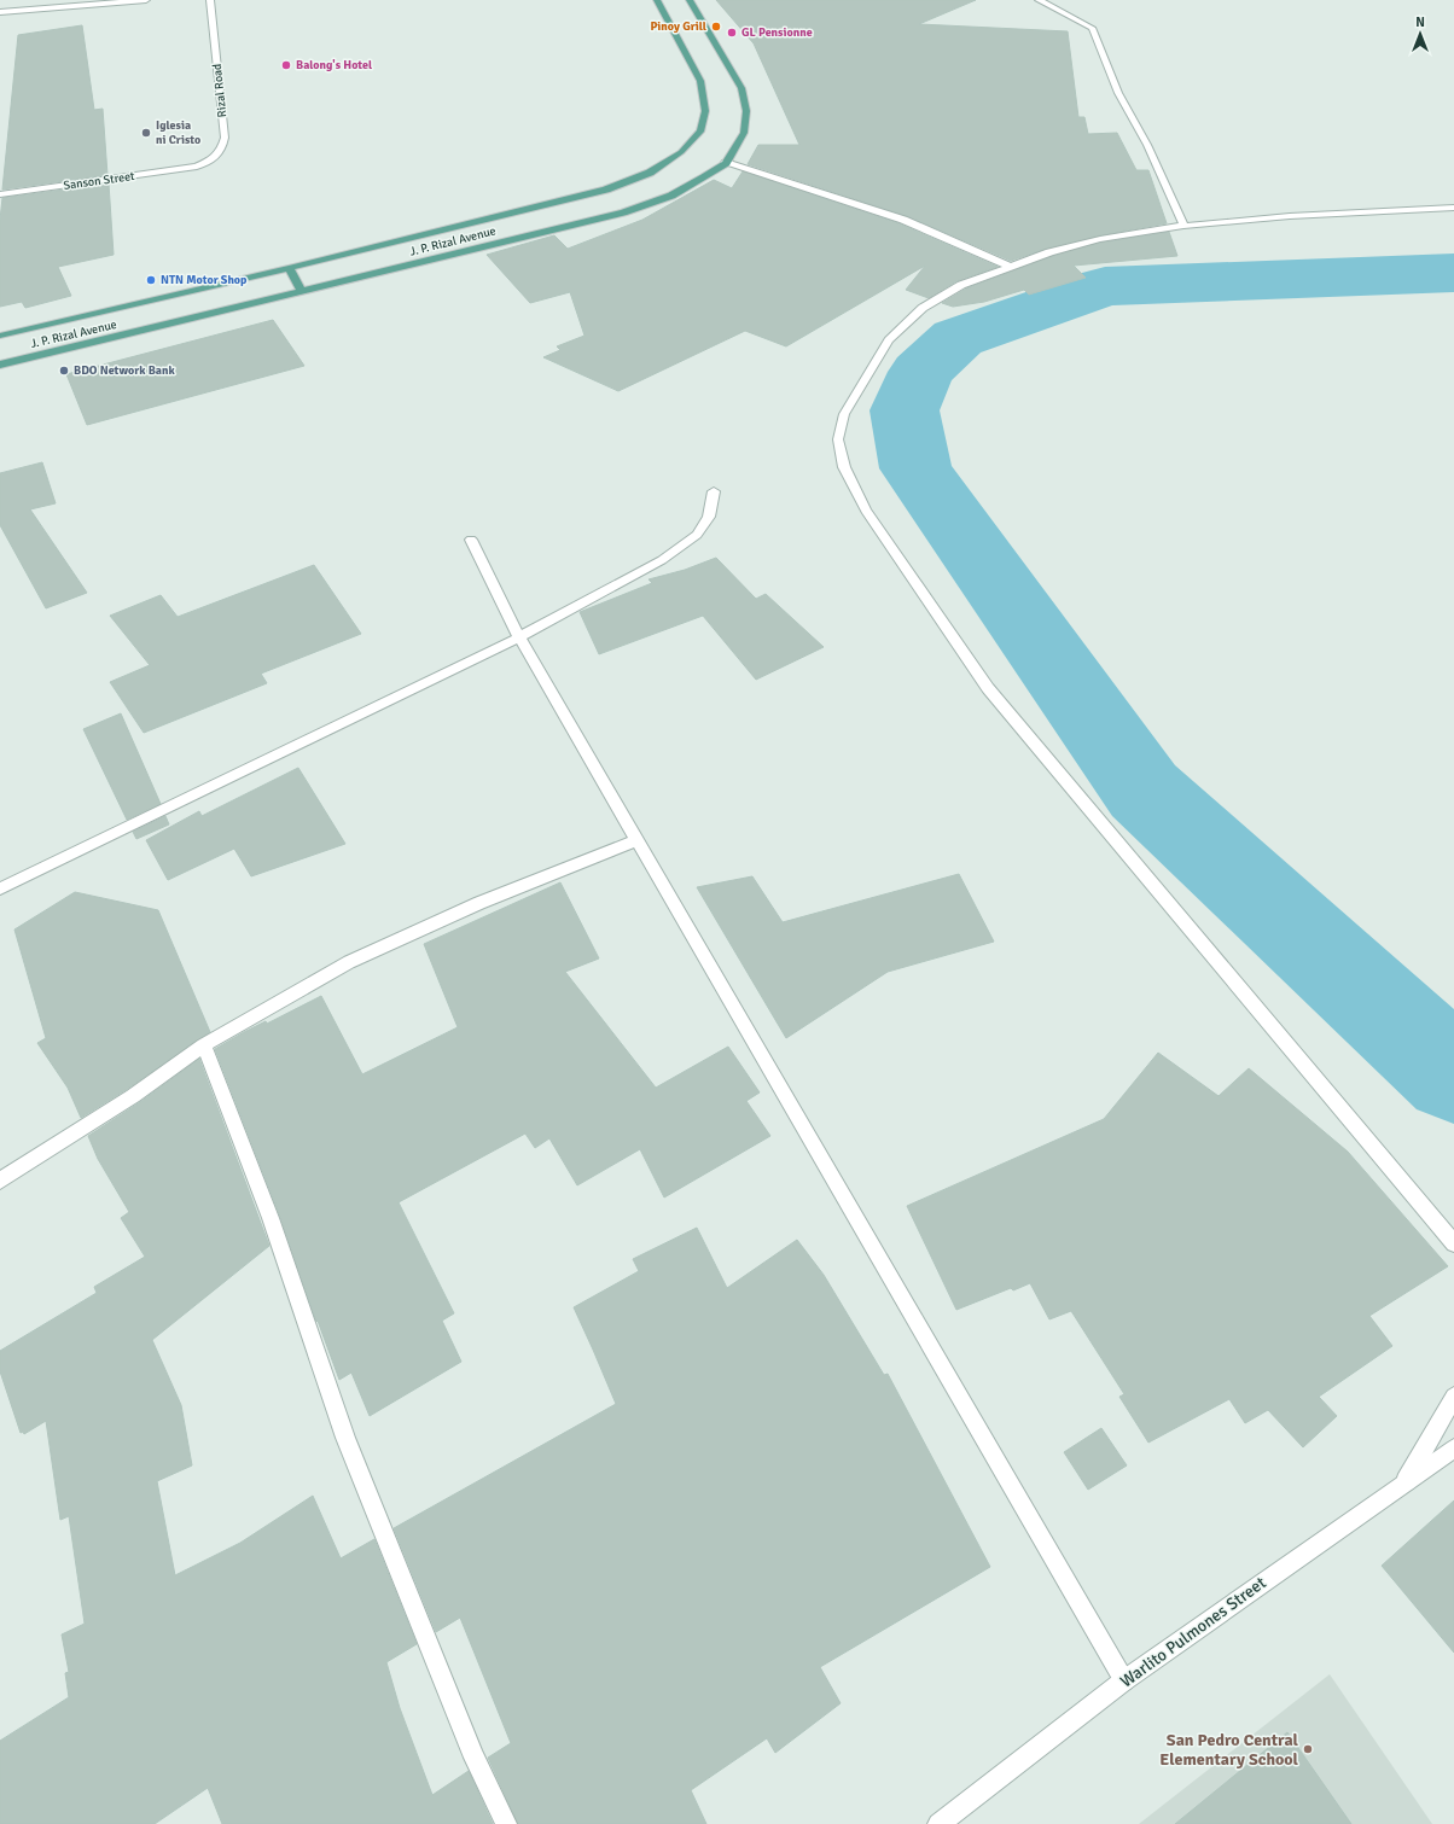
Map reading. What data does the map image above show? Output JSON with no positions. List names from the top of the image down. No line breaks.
{"streets":{"main road":["J. P. Rizal Avenue"],"street":["Rizal Road","Sanson Street","Warlito Pulmones Street"]},"crossings":[["Rizal Road","Sanson Street"]],"places":["Pinoy Grill","GL Pensionne","Balong's Hotel","Iglesia ni Cristo","NTN Motor Shop","BDO Network Bank","San Pedro Central Elementary School"],"north":"top"}
